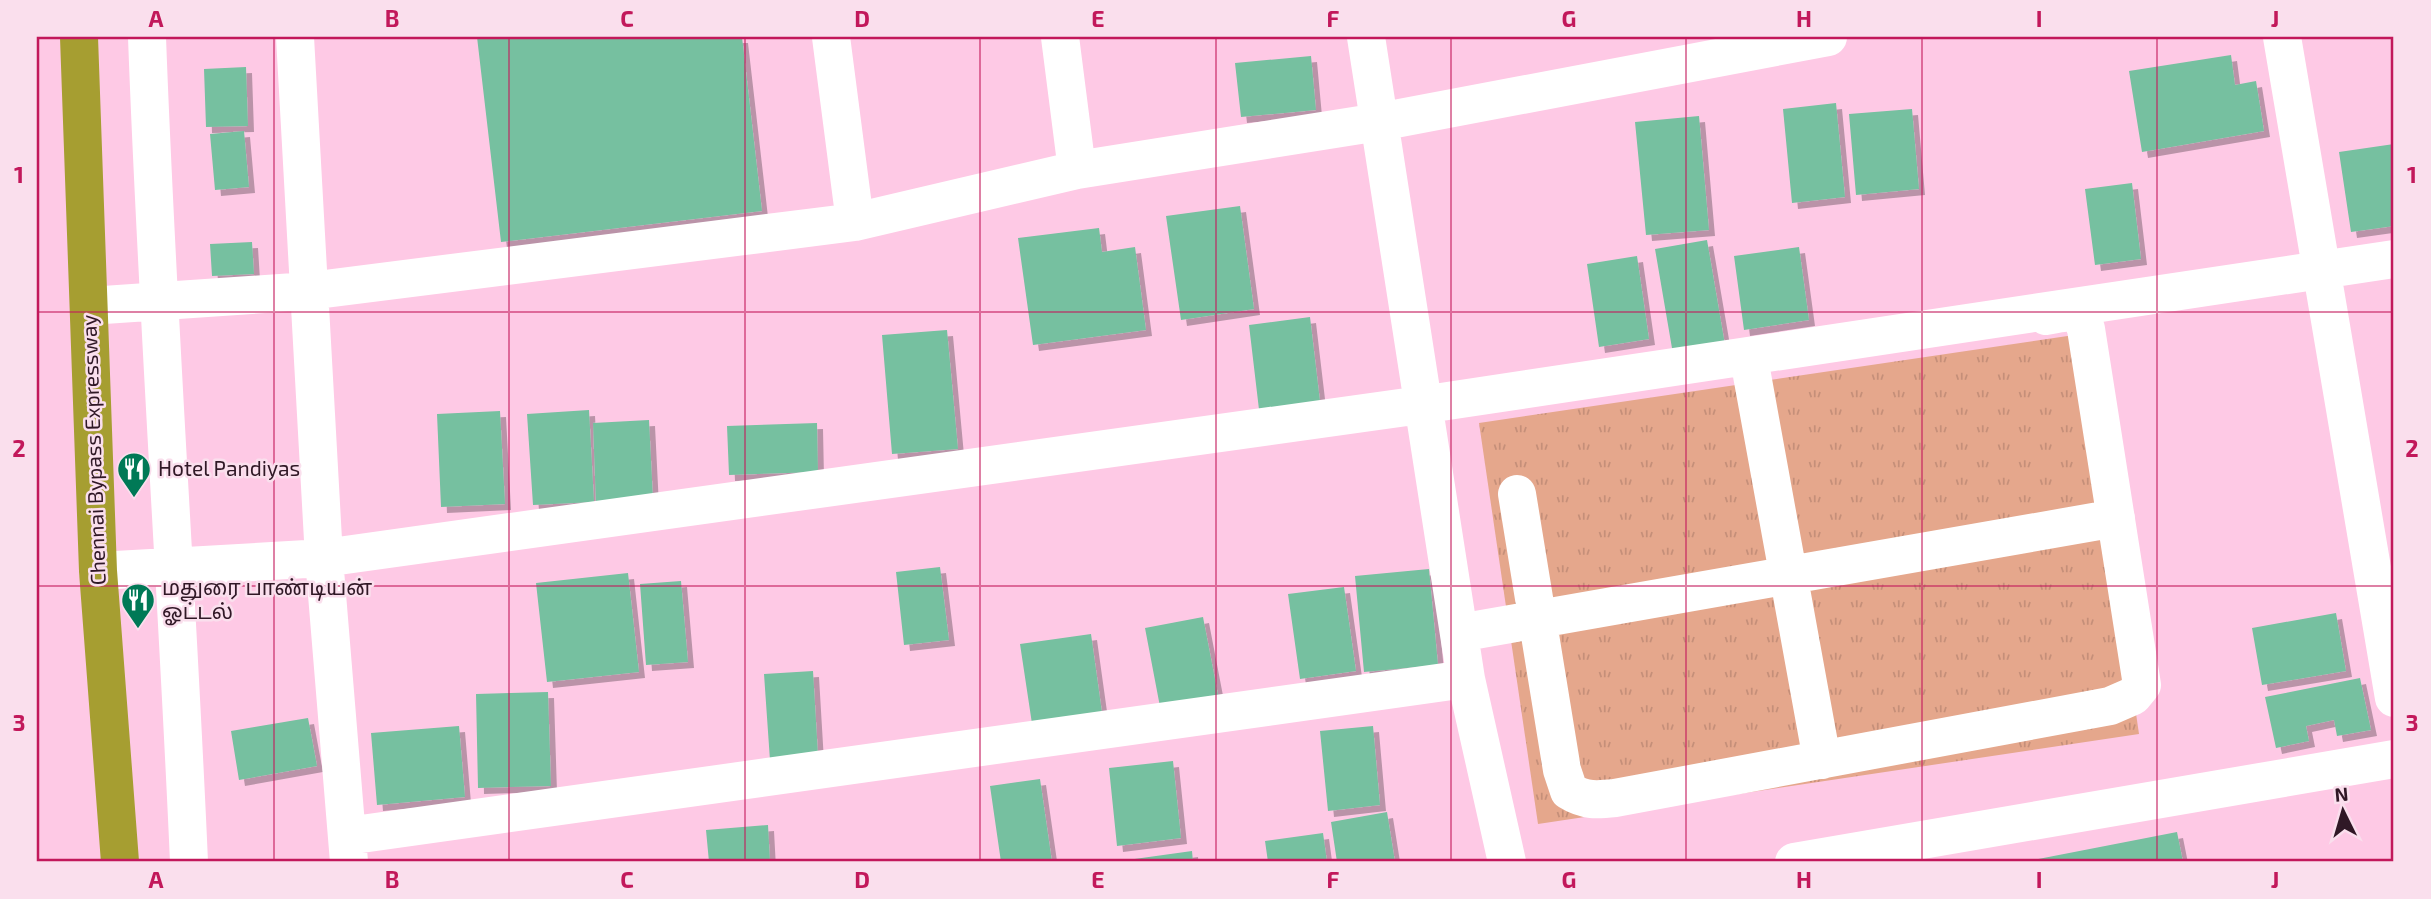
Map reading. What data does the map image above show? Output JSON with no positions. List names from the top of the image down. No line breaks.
{"streets":{"highway":["Chennai Bypass Expressway"]},"places":{"restaurant":["Hotel Pandiyas","மதுரை பாண்டியன் ஓட்டல்"]},"north":"top","grid":{"columns":["A","B","C","D","E","F","G","H","I","J"],"rows":["1","2","3"]}}
